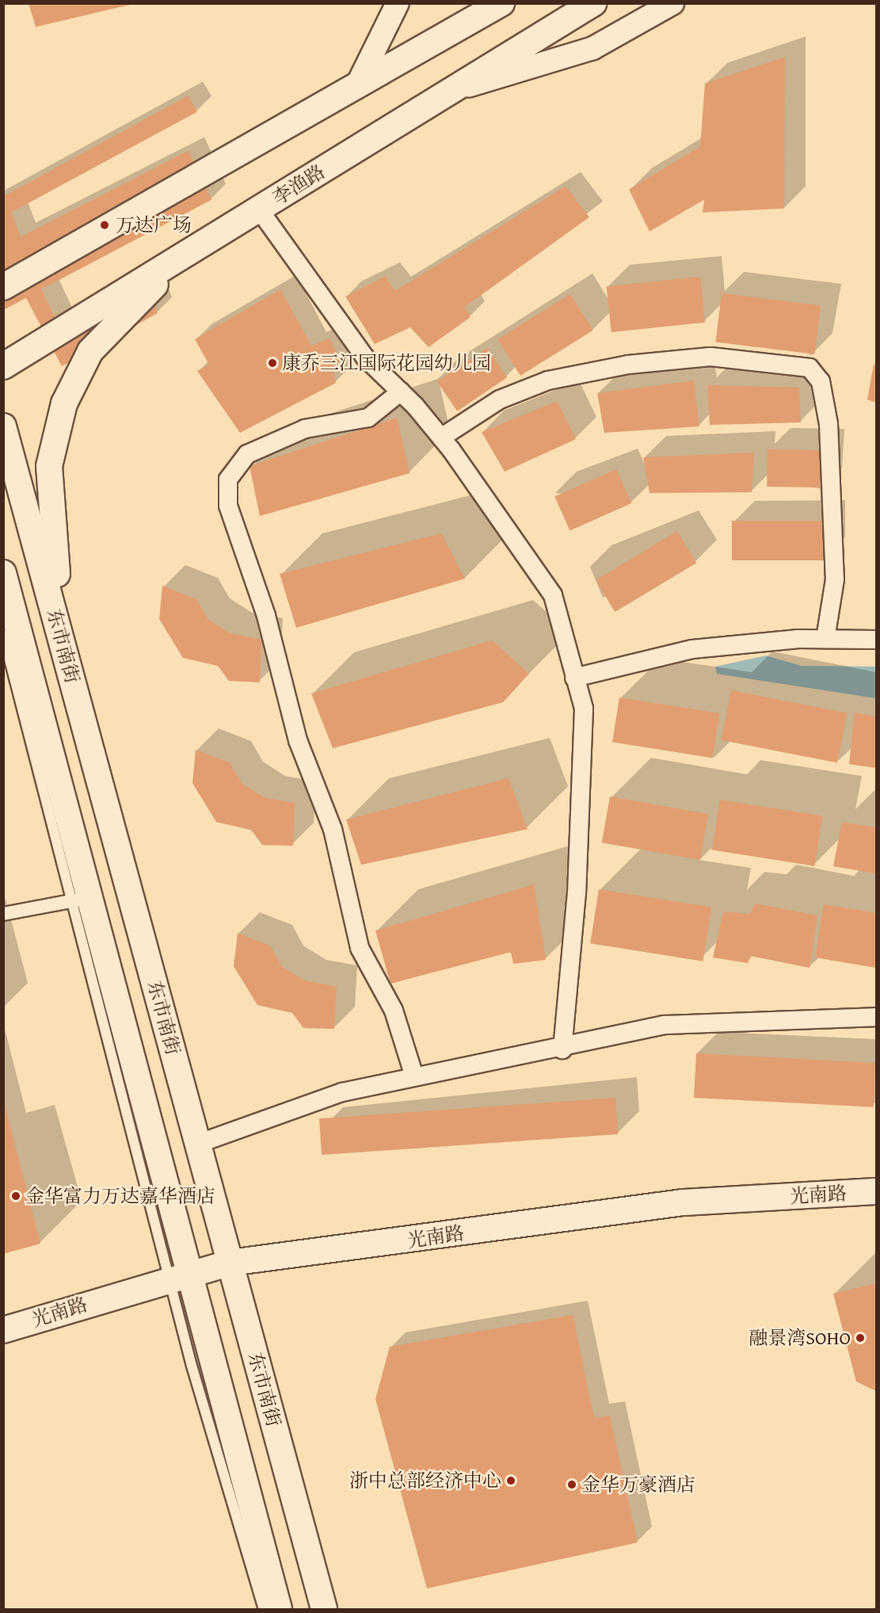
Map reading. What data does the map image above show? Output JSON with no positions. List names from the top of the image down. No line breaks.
{"streets":{"main road":["李渔路","东市南街","光南路"]},"crossings":[["东市南街","光南路"]],"places":["万达广场","康乔三江国际花园幼儿园","金华富力万达嘉华酒店","融景湾SOHO","浙中总部经济中心","金华万豪酒店"]}
